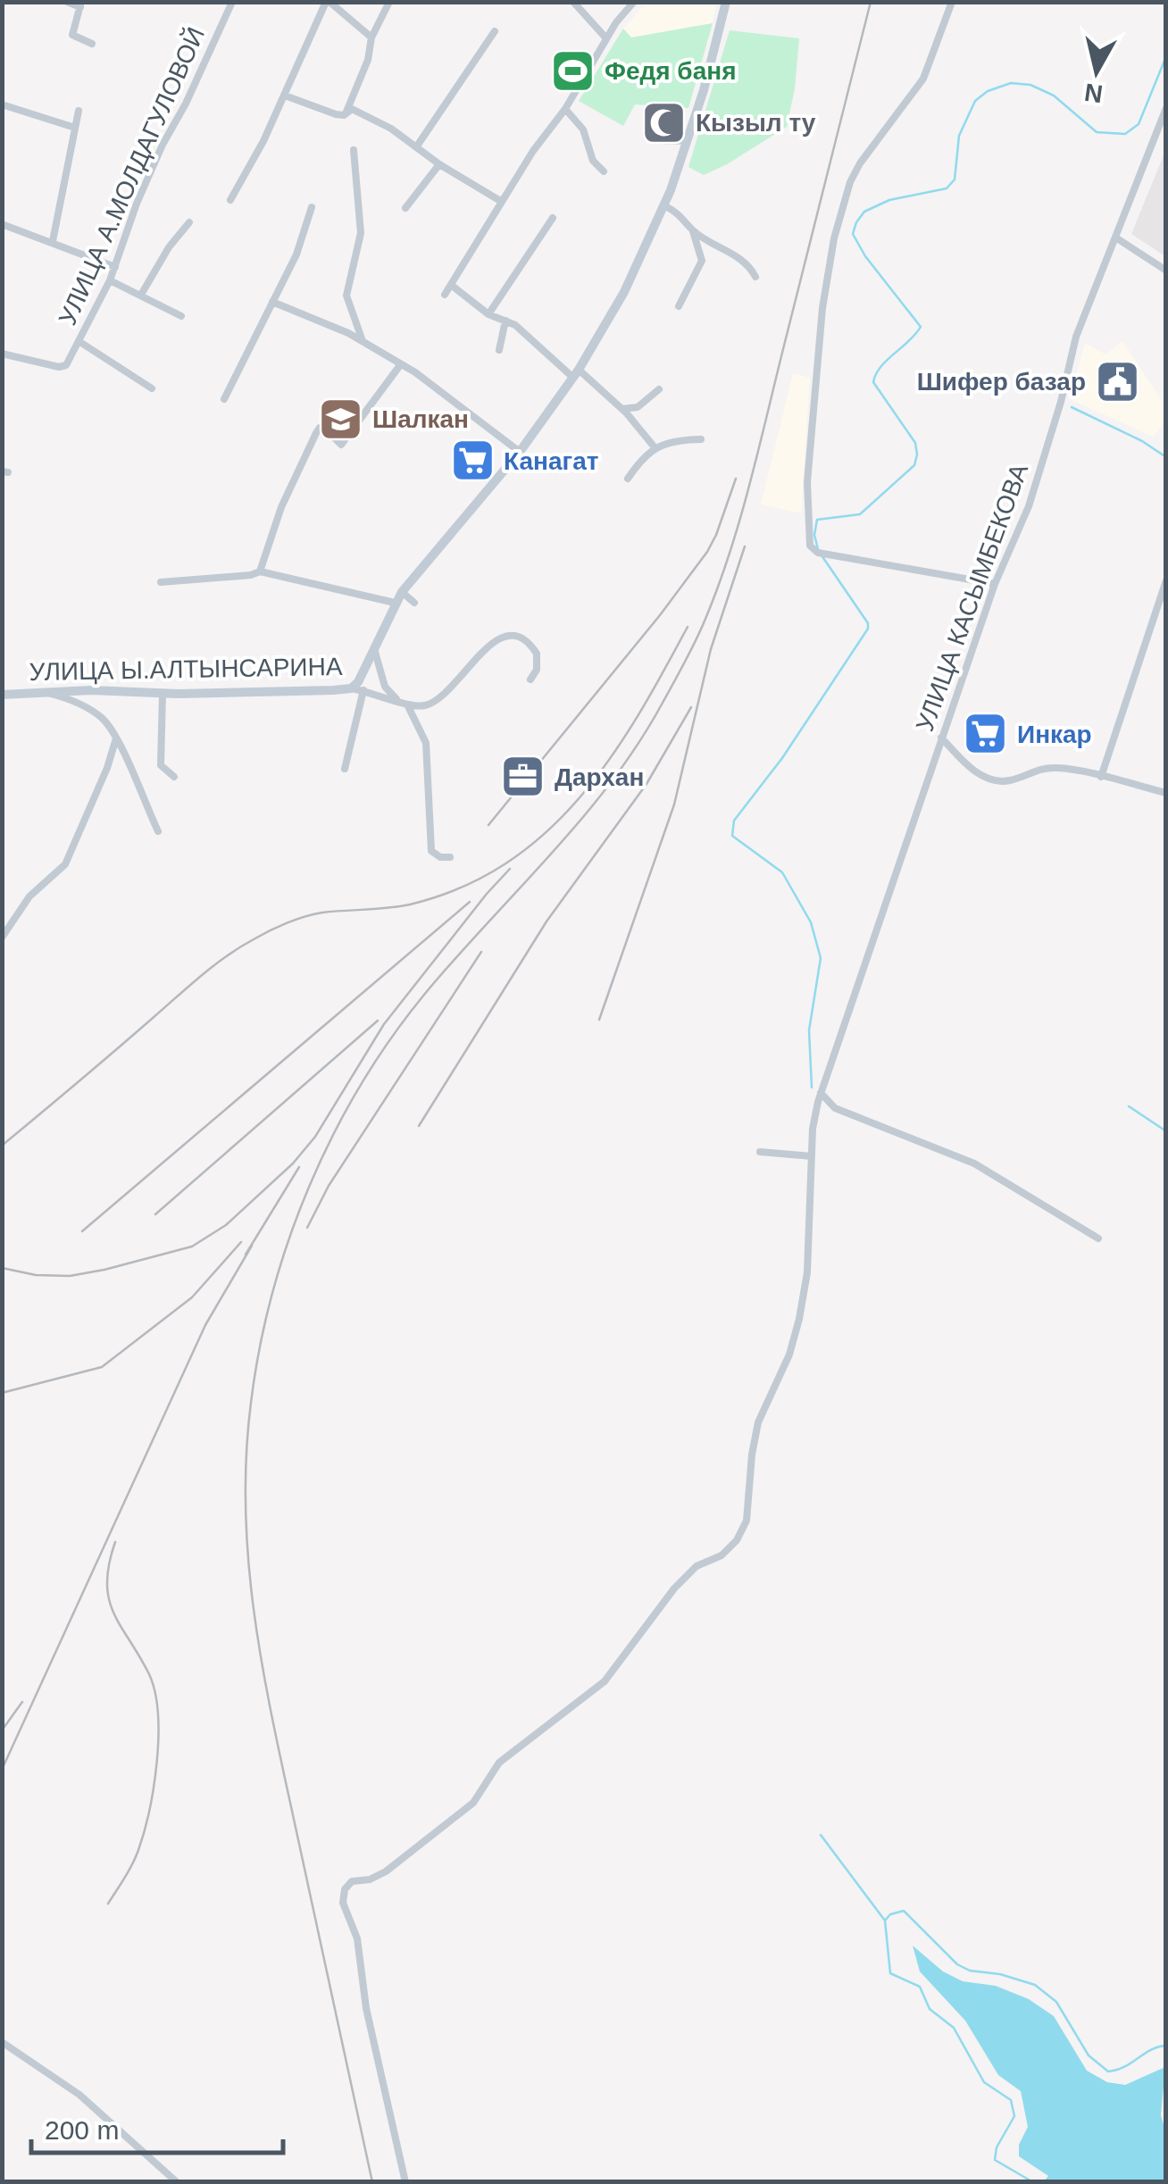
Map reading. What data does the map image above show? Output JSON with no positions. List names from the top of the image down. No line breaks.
{"streets":{"street":["УЛИЦА А.МОЛДАГУЛОВОЙ","УЛИЦА КАСЫМБЕКОВА","УЛИЦА Ы.АЛТЫНСАРИНА"]},"places":{"sports":["Федя баня"],"mosque":["Кызыл ту"],"public building":["Шифер базар"],"school or university":["Шалкан"],"supermarket":["Канагат","Инкар"],"office":["Дархан"]},"scale_bar":"200 m","north":"bottom"}
